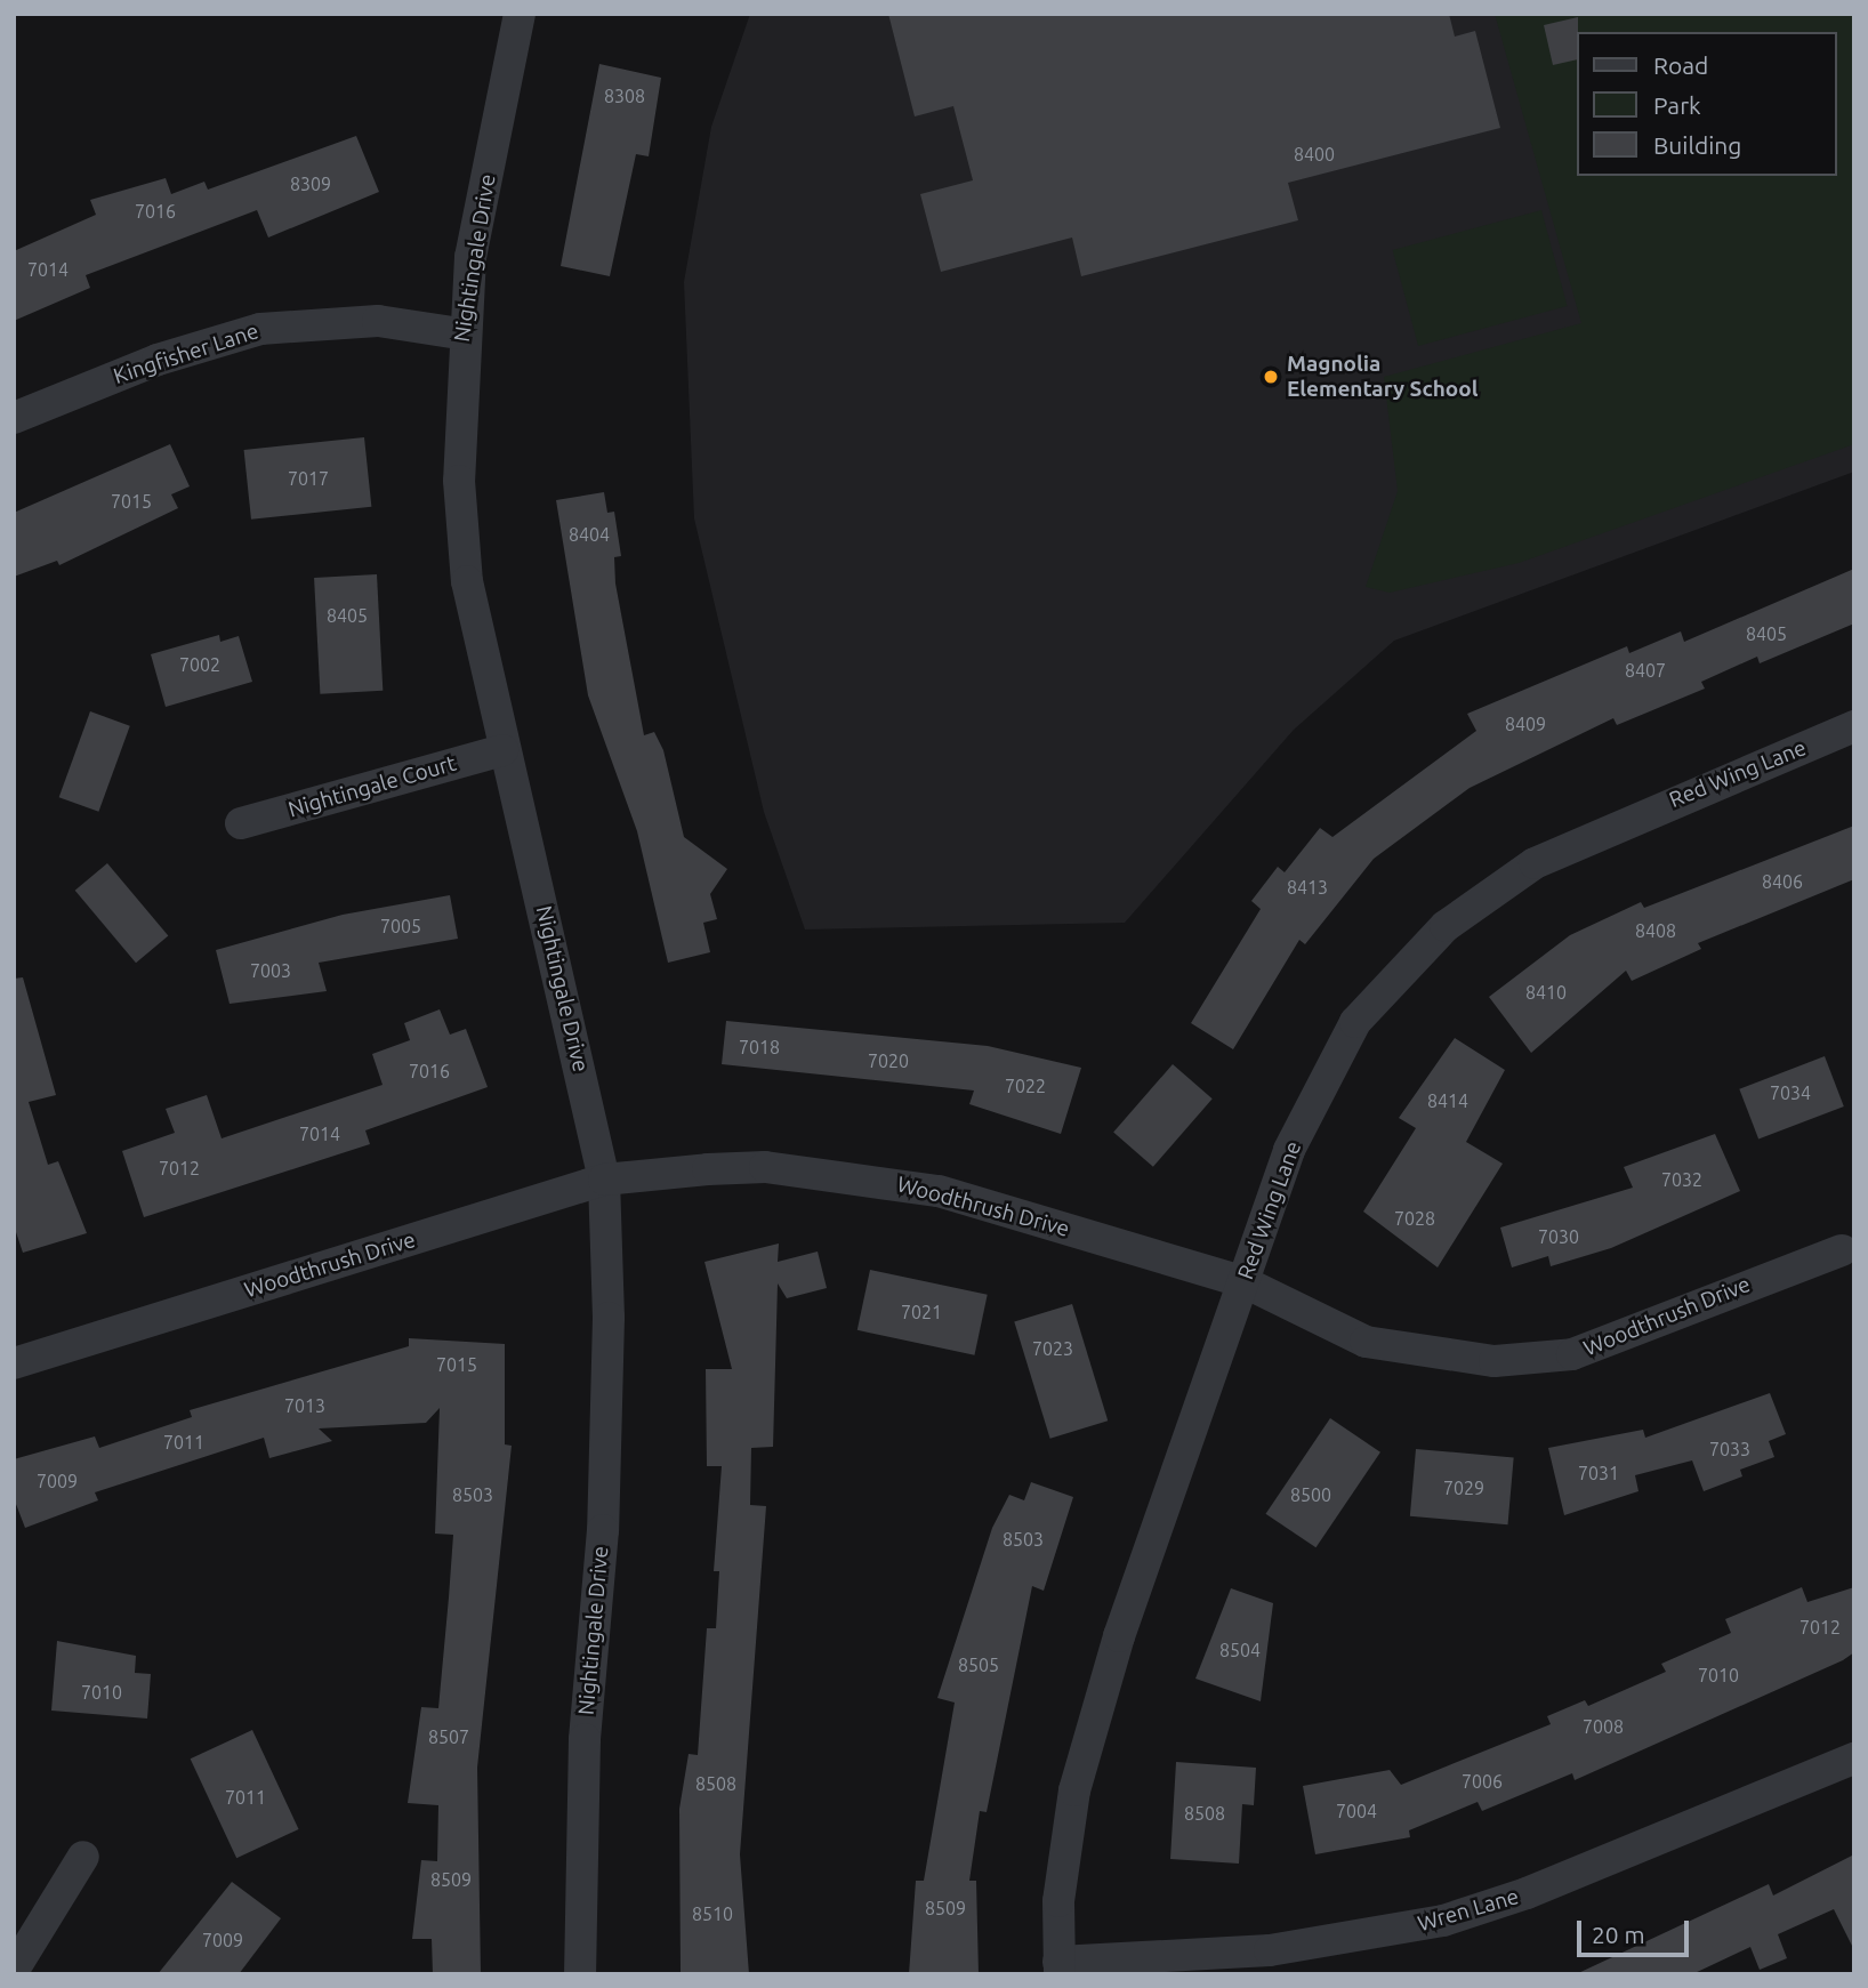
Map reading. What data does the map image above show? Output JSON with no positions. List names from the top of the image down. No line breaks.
{"streets":{"street":["Nightingale Drive","Kingfisher Lane","Red Wing Lane","Nightingale Court","Woodthrush Drive","Wren Lane"]},"crossings":[["Nightingale Drive","Kingfisher Lane"],["Nightingale Drive","Nightingale Court"],["Nightingale Drive","Woodthrush Drive"],["Red Wing Lane","Woodthrush Drive"],["Red Wing Lane","Wren Lane"]],"places":["Magnolia Elementary School"],"house_numbers":["8308","8400","8309","7016","7014","7017","7015","8404","8405","8405","7002","8407","8409","8406","8413","7005","8408","7003","8410","7018","7020","7016","7022","7034","8414","7014","7012","7032","7028","7030","7021","7023","7015","7013","7011","7033","7031","7009","7029","8503","8500","8503","7012","8504","8505","7010","7010","7008","8507","7006","8508","7011","7004","8508","8509","8509","8510","7009"],"legend":["Road","Park","Building"],"scale_bar":"20 m"}
